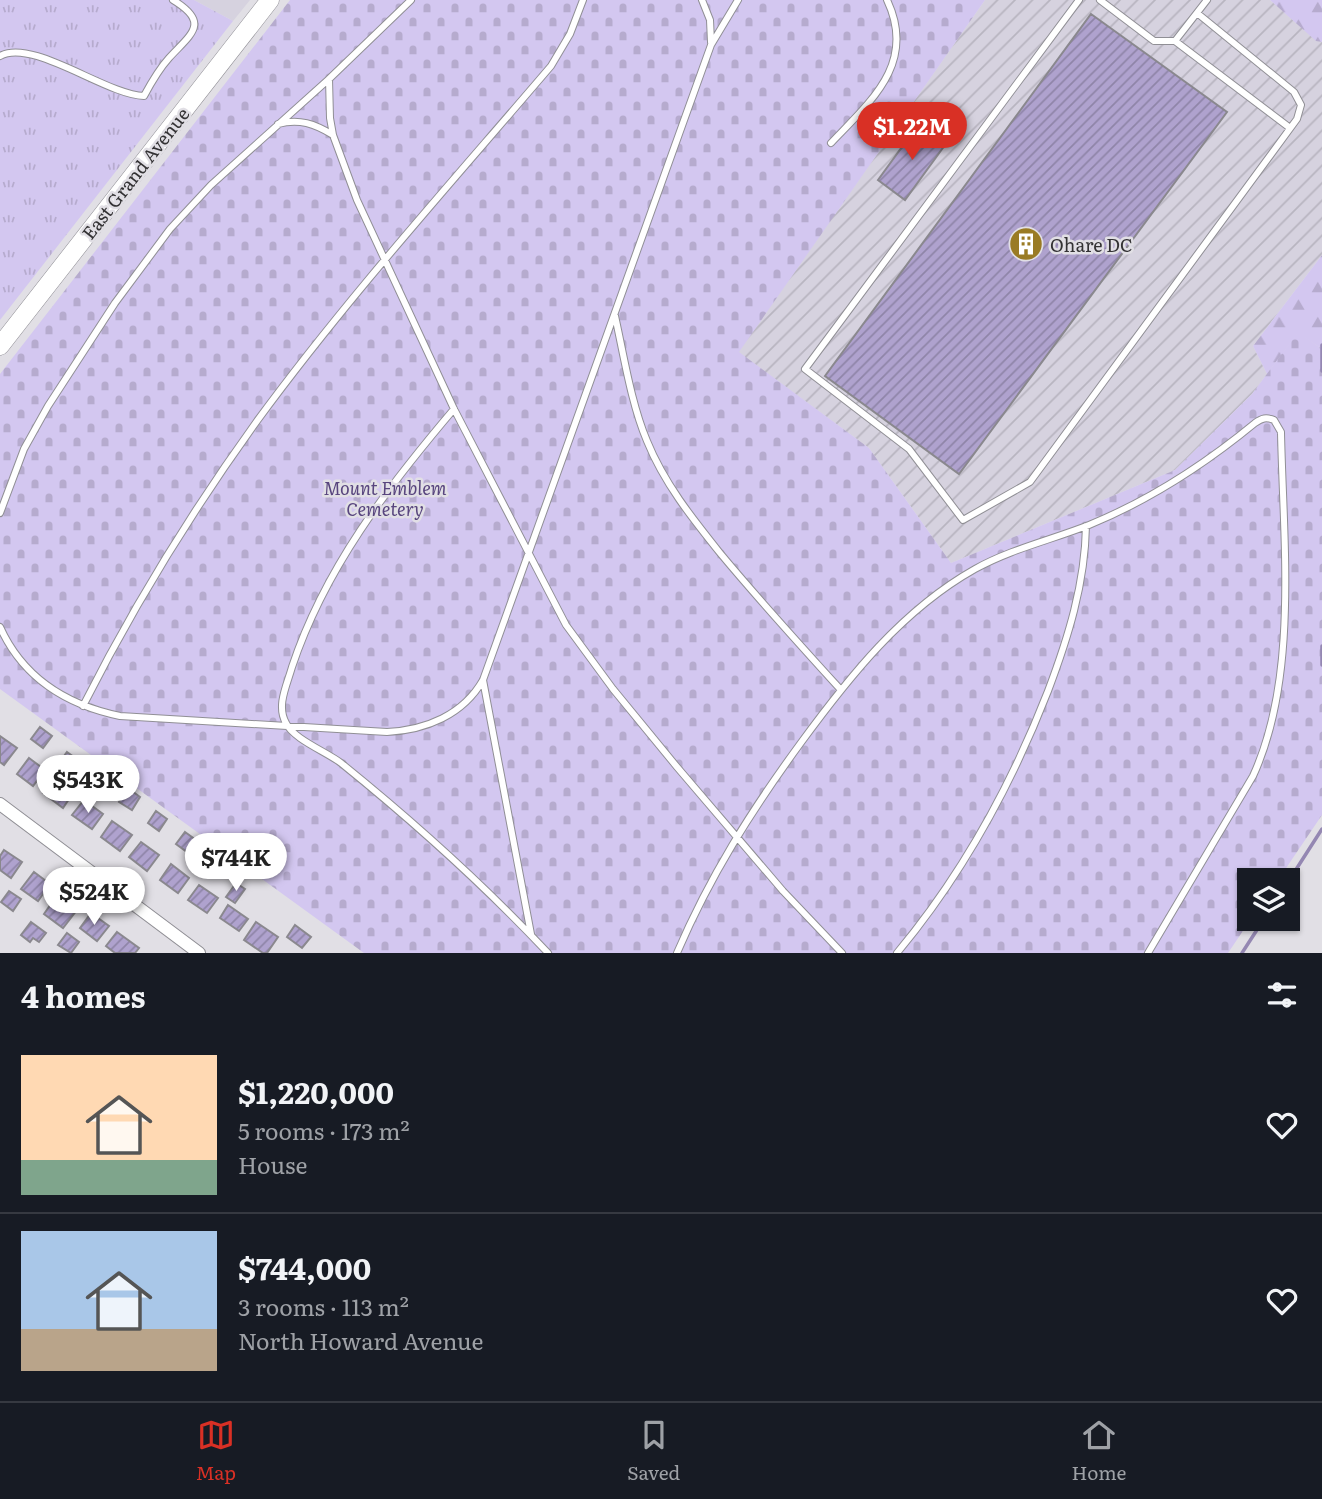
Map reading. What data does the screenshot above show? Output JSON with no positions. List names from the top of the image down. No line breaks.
{"streets":{"main road":["East Grand Avenue"]},"parks":["Mount Emblem Cemetery"],"places":{"building":["Ohare DC"]},"page":{"price":["$1.22M","$543K","$744K","$524K"],"heading":"4 homes","list":[{"name":"$1,220,000","note":"5 rooms · 173 m² · House"},{"name":"$744,000","note":"3 rooms · 113 m² · North Howard Avenue"}],"tabs":["Map","Saved","Home"]}}
